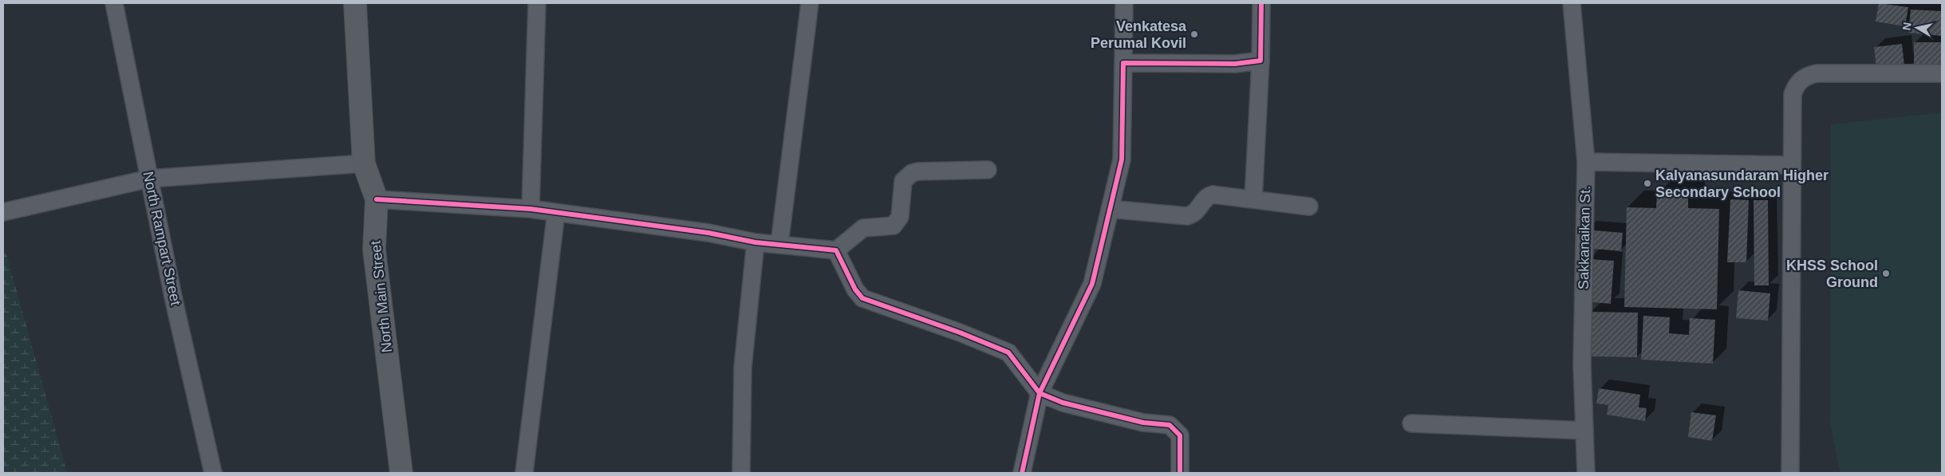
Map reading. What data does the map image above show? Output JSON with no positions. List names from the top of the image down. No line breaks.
{"streets":{"street":["Sakkanaikan St.","North Rampart Street","North Main Street"]},"places":["Venkatesa Perumal Kovil","Kalyanasundaram Higher Secondary School","KHSS School Ground"],"north":"left"}
